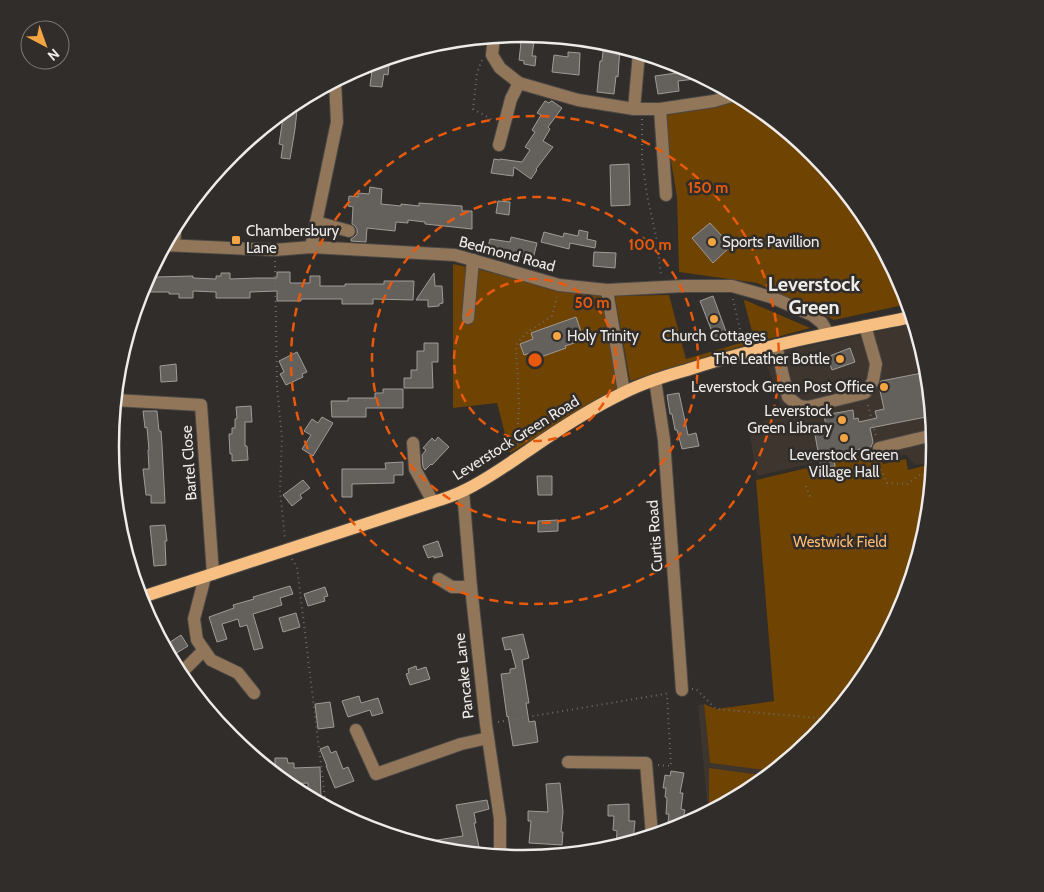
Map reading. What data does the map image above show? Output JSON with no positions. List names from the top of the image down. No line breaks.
{"streets":{"main road":["Leverstock Green Road"],"street":["Bedmond Road","Bartel Close","Curtis Road","Pancake Lane"]},"crossings":[["Bedmond Road","Leverstock Green Road"],["Leverstock Green Road","Bartel Close"],["Leverstock Green Road","Curtis Road"],["Leverstock Green Road","Pancake Lane"]],"districts":["Leverstock Green"],"parks":["Westwick Field"],"places":{"transit":["Chambersbury Lane"],"other":["Sports Pavillion","Church Cottages","Holy Trinity","The Leather Bottle","Leverstock Green Post Office","Leverstock Green Library","Leverstock Green Village Hall"]},"north":"bottom right","rings":["150 m","100 m","50 m"]}
